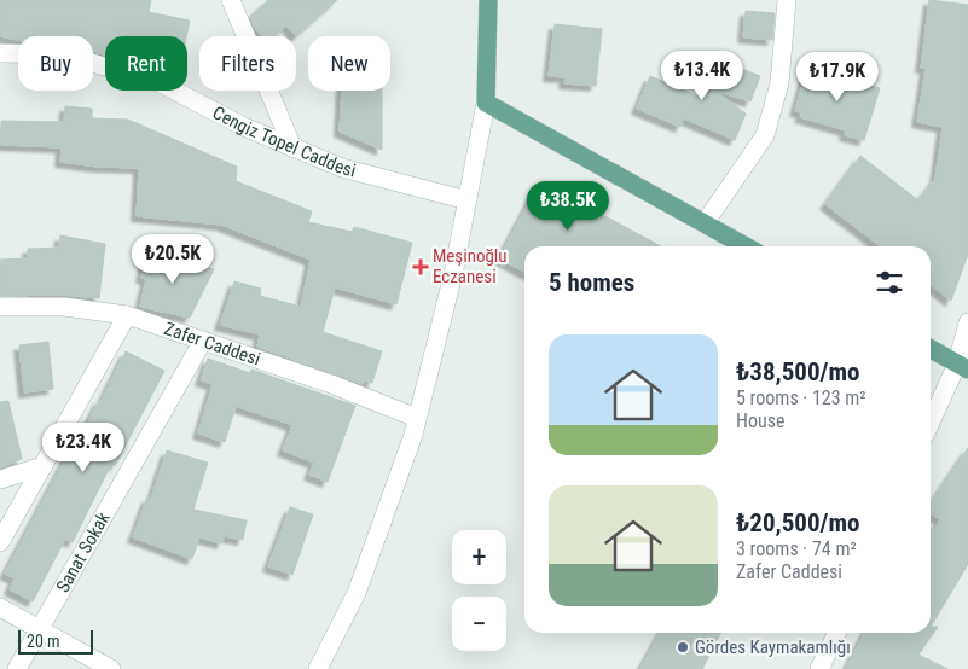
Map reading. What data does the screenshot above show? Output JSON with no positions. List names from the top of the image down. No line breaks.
{"streets":{"street":["Cengiz Topel Caddesi","Zafer Caddesi","Sanat Sokak"]},"crossings":[["Zafer Caddesi","Sanat Sokak"]],"places":{"health":["Meşinoğlu Eczanesi"],"other":["Gördes Kaymakamlığı"]},"scale_bar":"20 m","page":{"chip":["Buy","Rent","Filters","New"],"price":["₺13.4K","₺17.9K","₺38.5K","₺20.5K","₺23.4K"],"heading":"5 homes","list":[{"name":"₺38,500/mo","note":"5 rooms · 123 m² · House"},{"name":"₺20,500/mo","note":"3 rooms · 74 m² · Zafer Caddesi"}],"map_buttons":["+","−"],"scale":"20 m"}}
